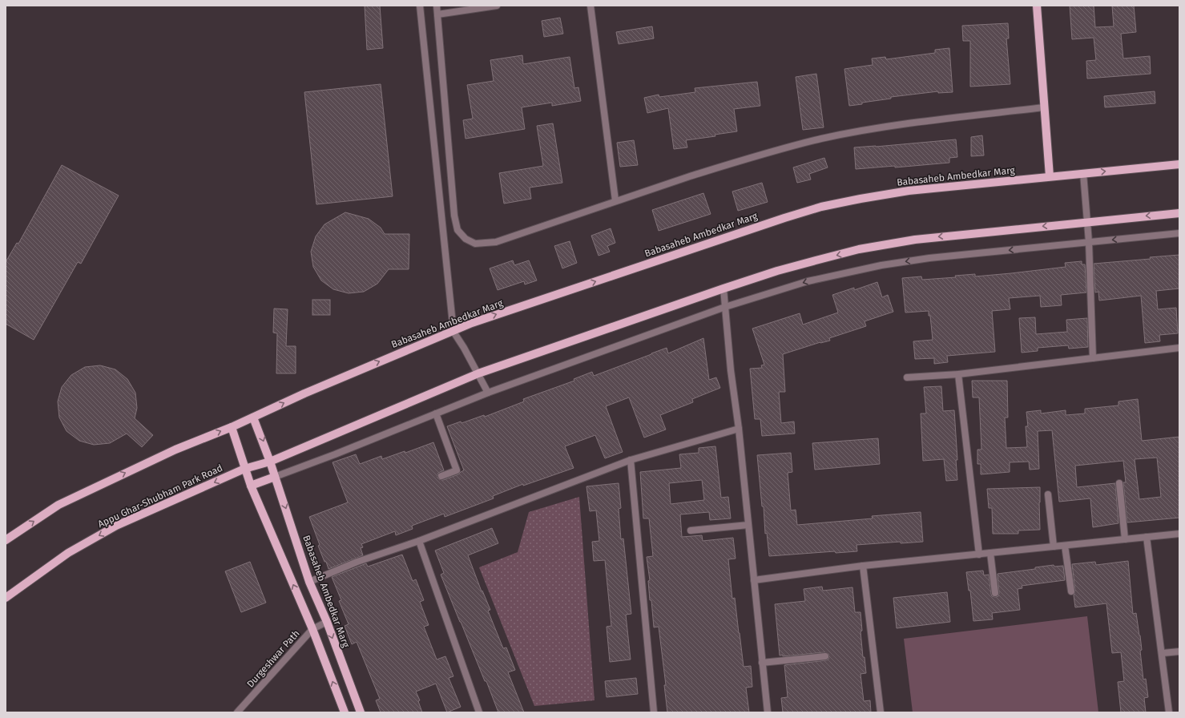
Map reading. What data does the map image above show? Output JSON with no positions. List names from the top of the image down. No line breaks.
{"streets":{"main road":["Babasaheb Ambedkar Marg","Appu Ghar-Shubham Park Road"],"street":["Durgeshwar Path"]},"crossings":[["Babasaheb Ambedkar Marg","Durgeshwar Path"]]}
